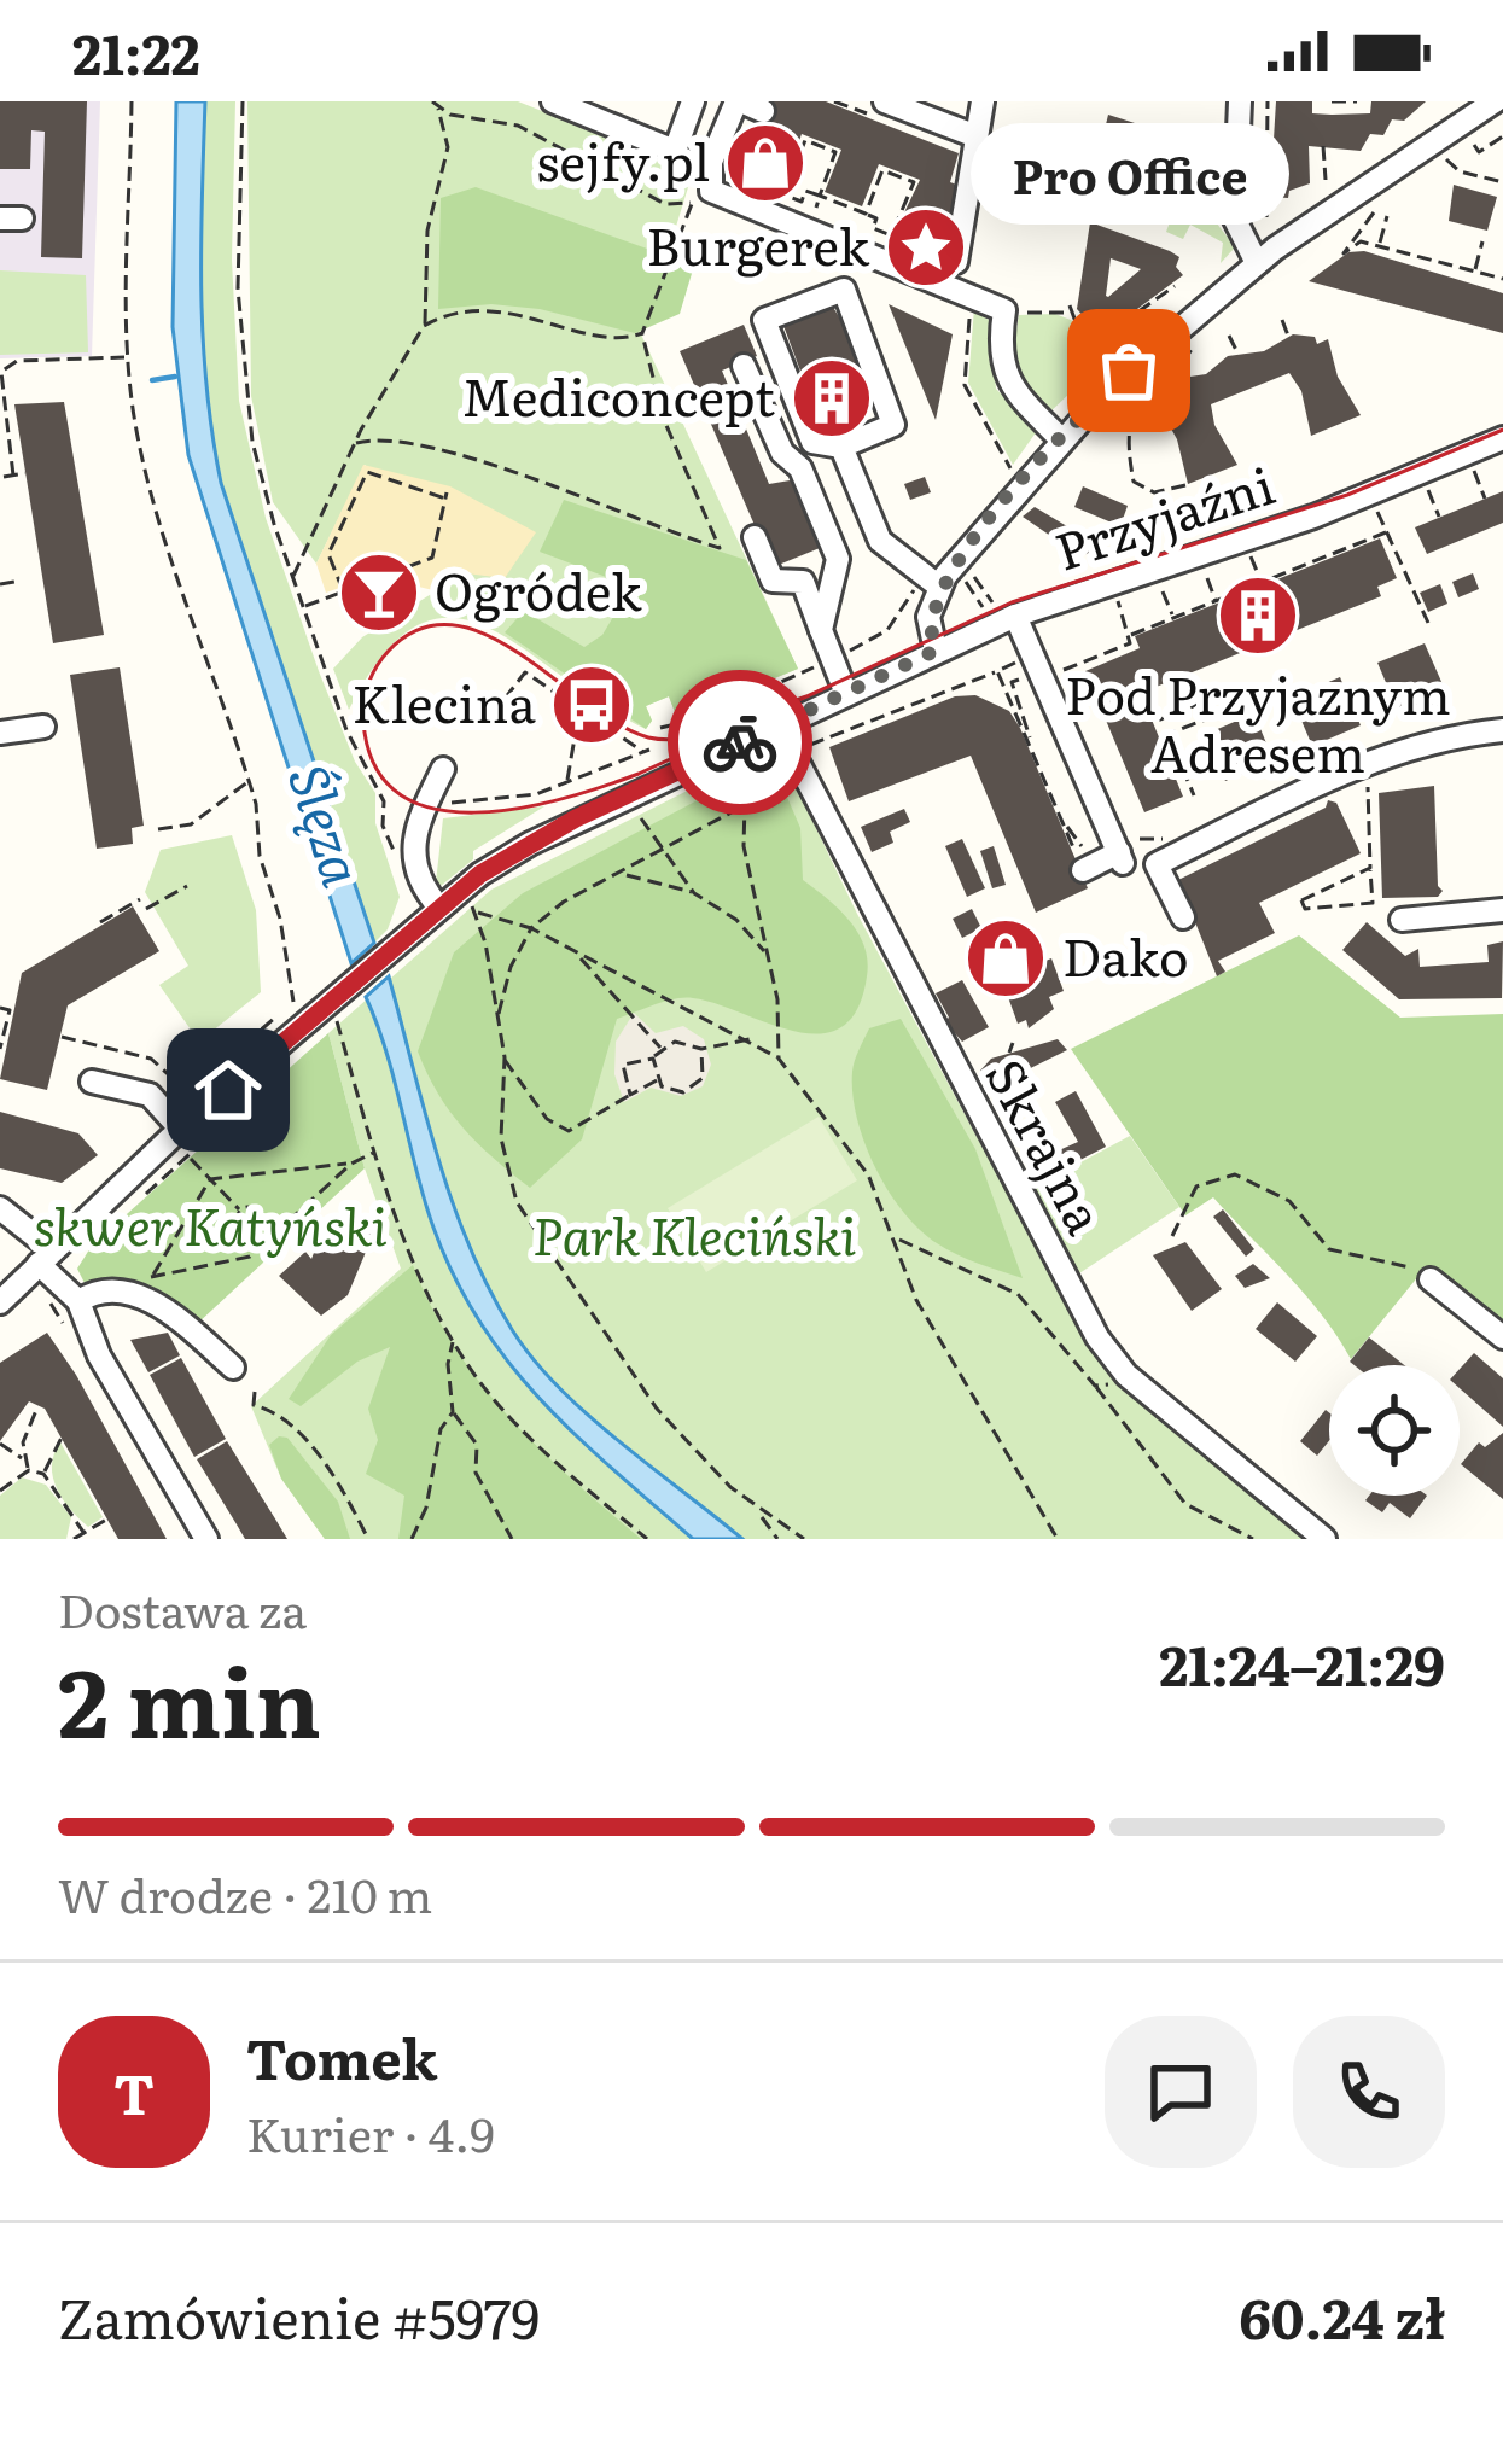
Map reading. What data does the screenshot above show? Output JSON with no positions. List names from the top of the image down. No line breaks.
{"streets":{"street":["Przyjaźni","Skrajna"]},"crossings":[["Przyjaźni","Skrajna"]],"water":["Ślęza"],"parks":["skwer Katyński","Park Kleciński"],"places":{"shop":["sejfy.pl","Dako"],"place":["Burgerek"],"other":["Pro Office"],"building":["Mediconcept","Pod Przyjaznym Adresem"],"bar":["Ogródek"],"bus stop":["Klecina"]},"page":{"status":"21:22","bubble":"Pro Office","heading":["2 min","Dostawa za","21:24–21:29"],"panel":["Tomek","Kurier · 4.9","Zamówienie #5979","60.24 zł"],"bar":"W drodze · 210 m","round":"T"}}
